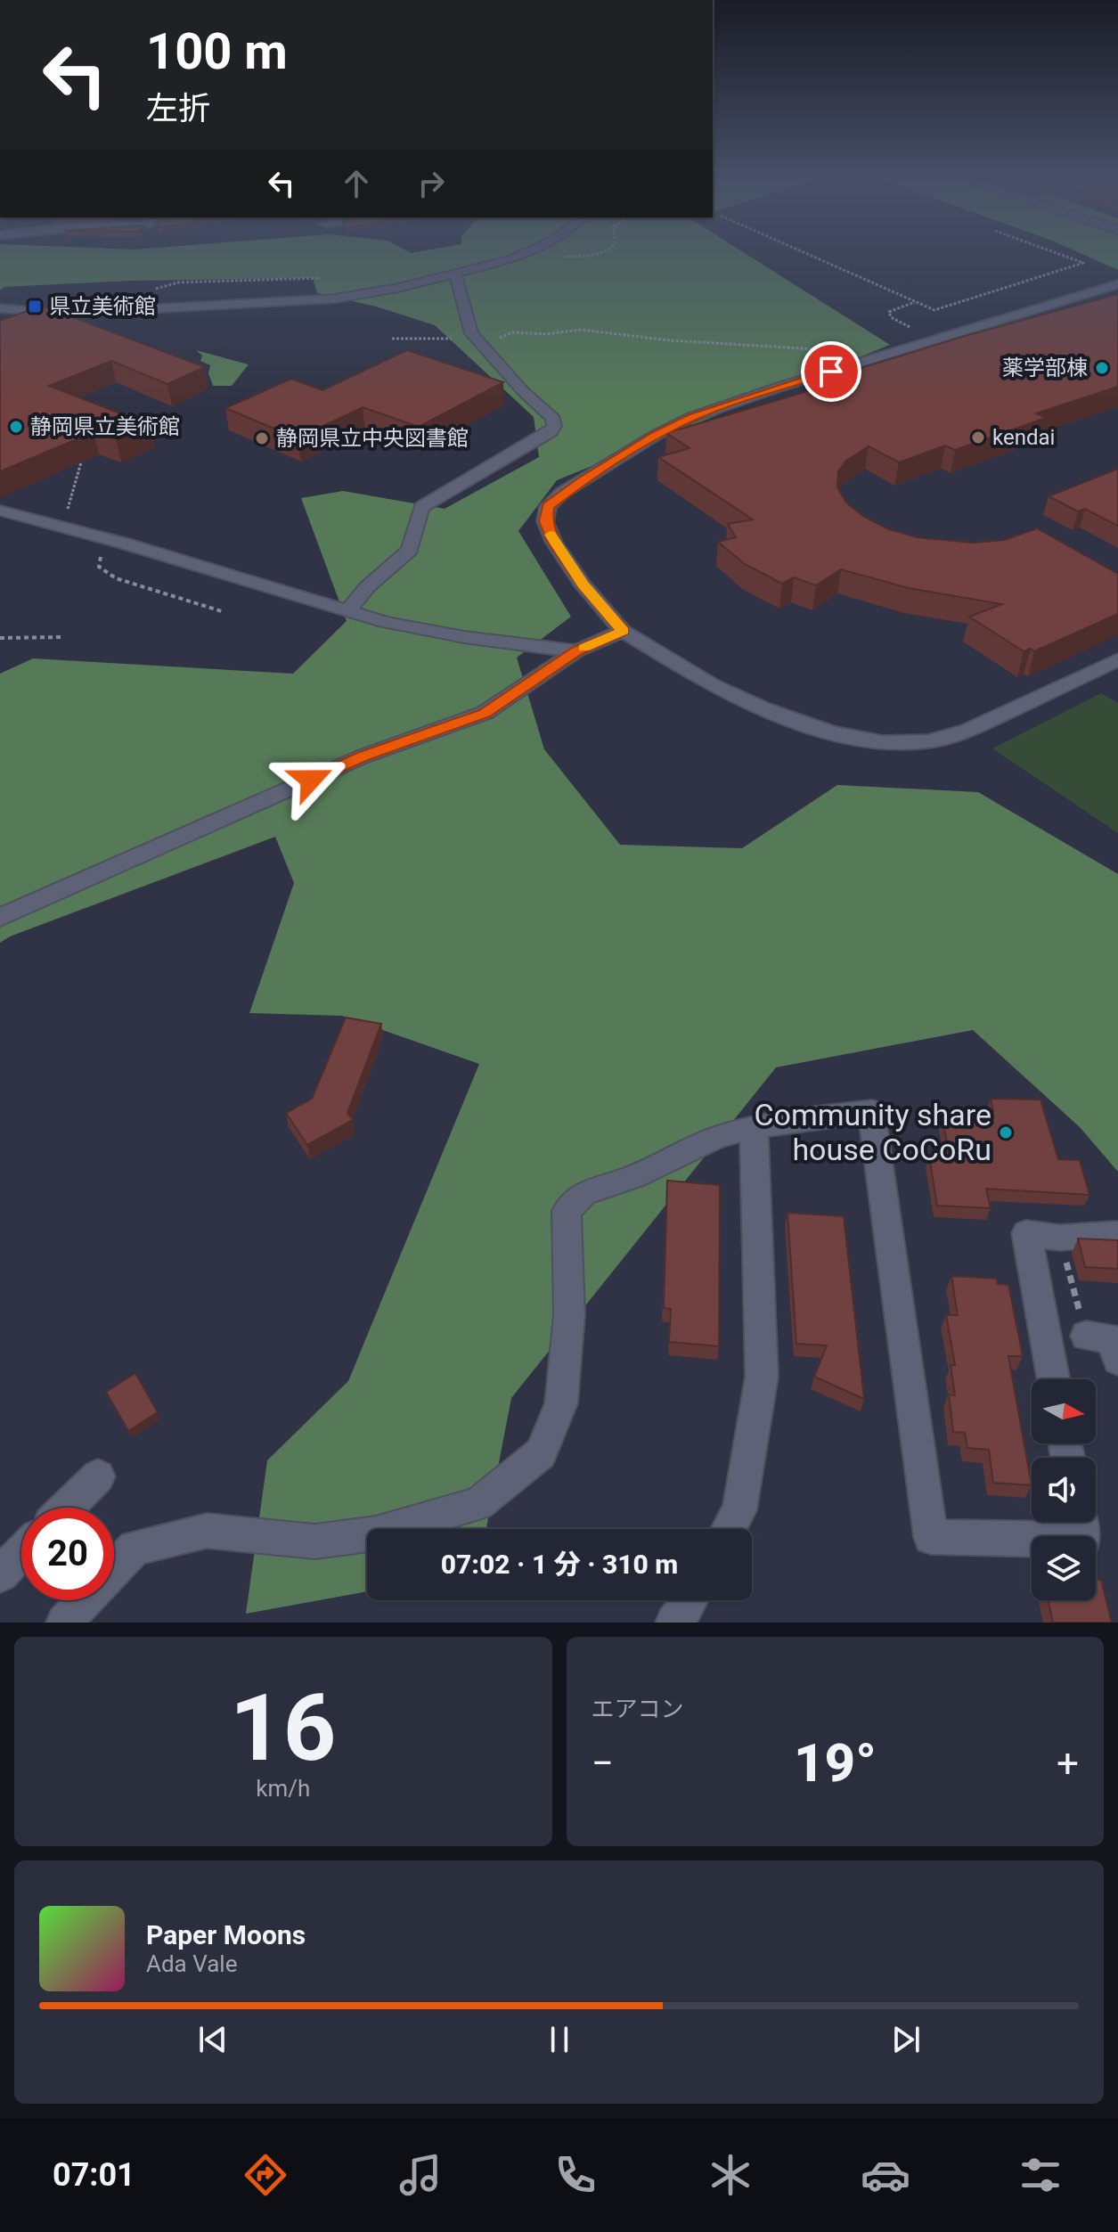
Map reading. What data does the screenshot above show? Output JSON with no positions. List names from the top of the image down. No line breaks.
{"places":{"transit":["県立美術館"],"other":["薬学部棟","静岡県立美術館","kendai","静岡県立中央図書館","Community share house CoCoRu"]},"north":"right","page":{"turn":["100 m","左折"],"limit":"20","trip":"07:02 · 1 分 · 310 m","tile":[["16","km/h"],"エアコン"],"heat":["−","19°","+"],"song":["Paper Moons","Ada Vale"],"tabs":"07:01"}}
